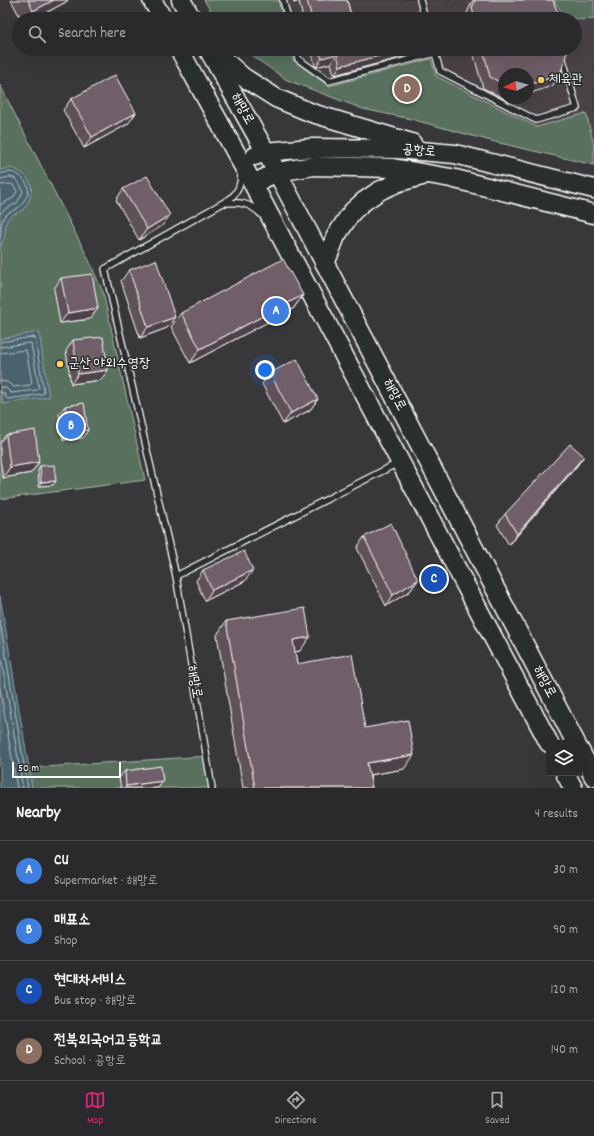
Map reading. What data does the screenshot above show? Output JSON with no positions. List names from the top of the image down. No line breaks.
{"streets":{"main road":["해망로","공항로"]},"crossings":[["해망로","공항로"]],"places":["체육관","군산 야외수영장"],"scale_bar":"50 m","north":"left","page":{"search":"Search here","pins":["D","A","B","C"],"scale":"50 m","heading":["Nearby","4 results"],"list":[{"mark":"A","name":"CU","note":"Supermarket · 해망로","value":"30 m"},{"mark":"B","name":"매표소","note":"Shop","value":"90 m"},{"mark":"C","name":"현대차서비스","note":"Bus stop · 해망로","value":"120 m"},{"mark":"D","name":"전북외국어고등학교","note":"School · 공항로","value":"140 m"}],"nav":["Map","Directions","Saved"]}}
